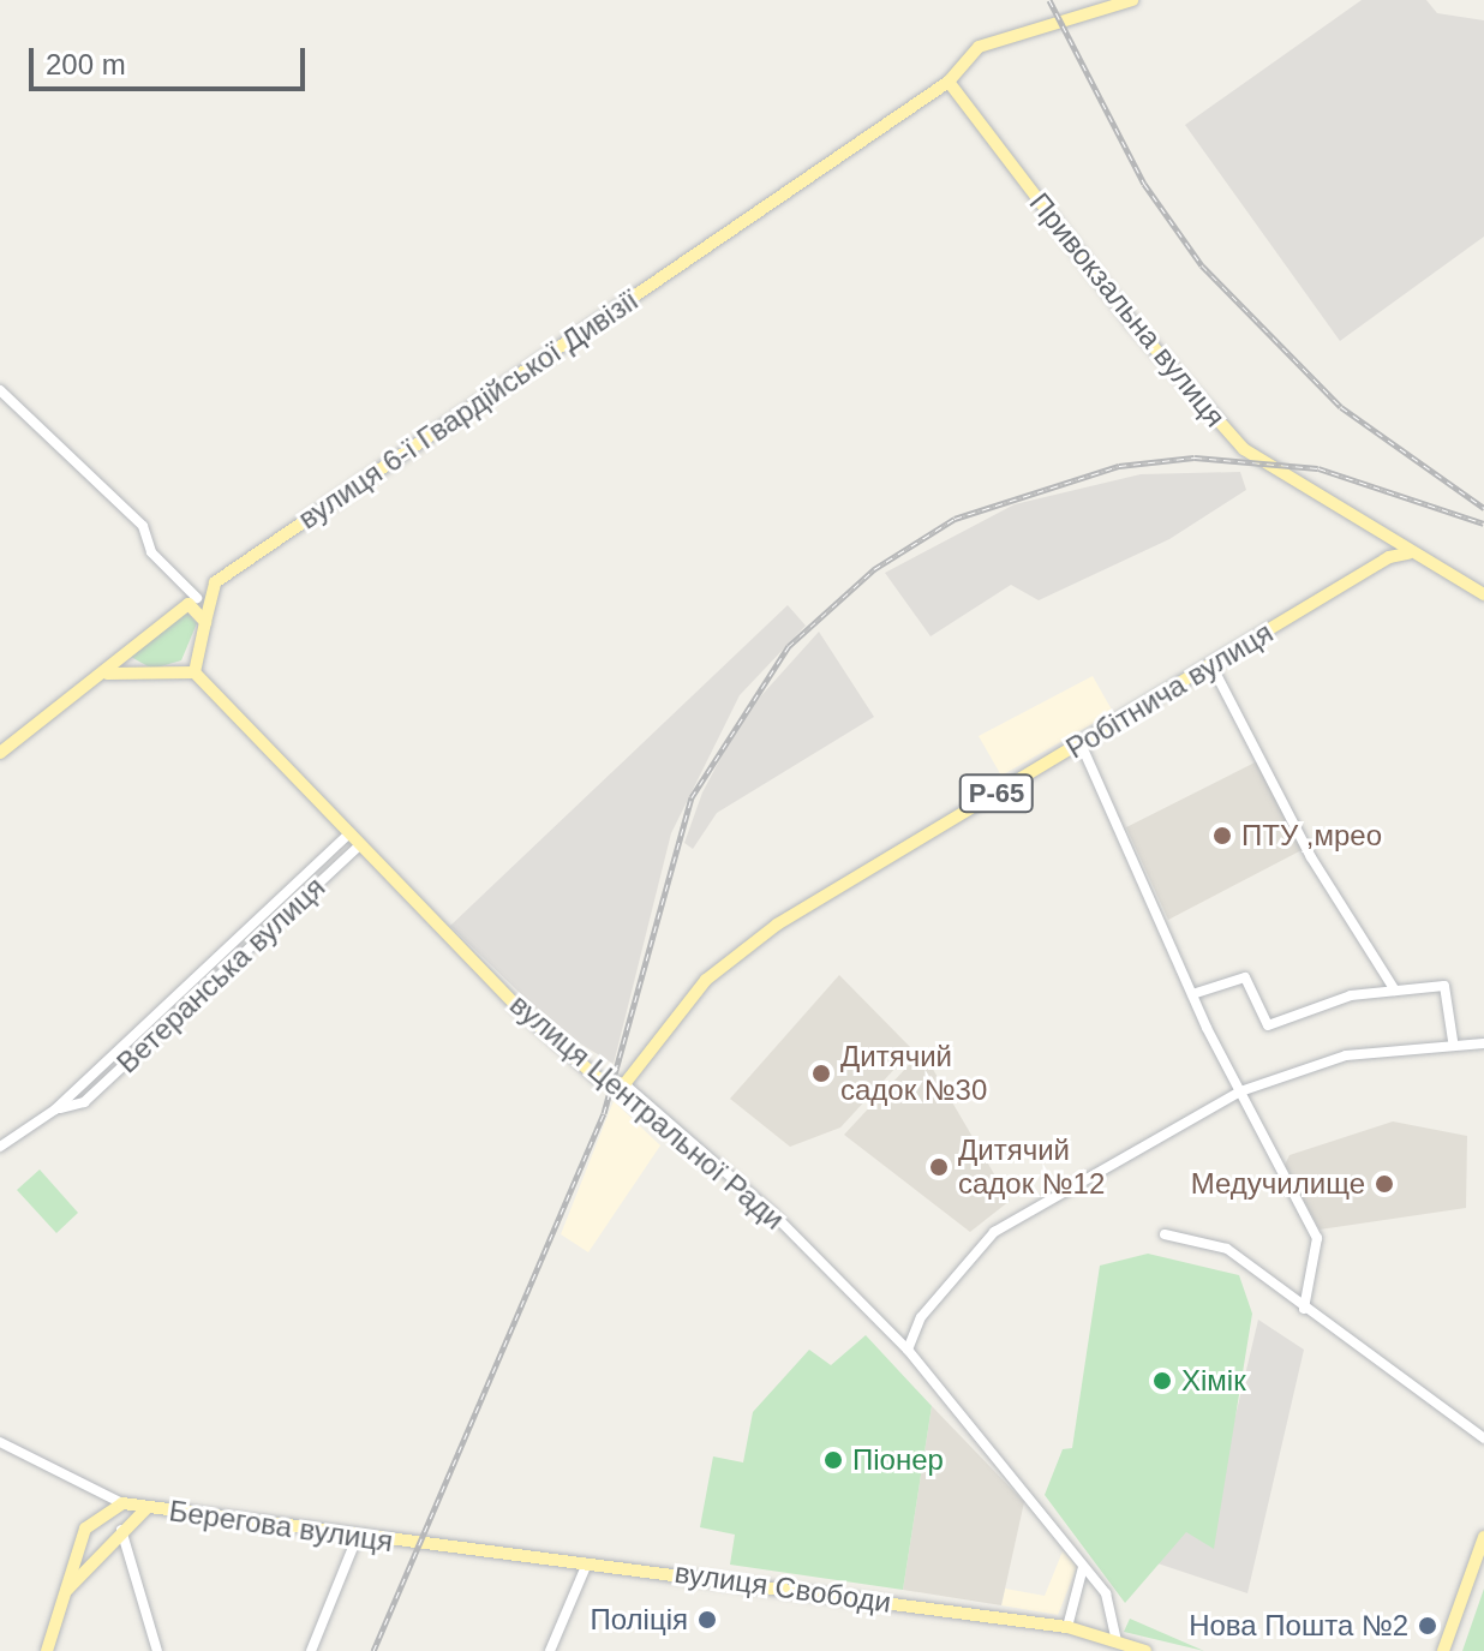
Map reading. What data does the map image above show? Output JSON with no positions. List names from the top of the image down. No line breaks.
{"streets":{"main road":["Привокзальна вулиця","вулиця 6-ї Гвардійської Дивізії","Робітнича вулиця","Р-65","вулиця Центральної Ради","Берегова вулиця","вулиця Свободи"],"street":["Ветеранська вулиця"]},"crossings":[["Привокзальна вулиця","вулиця 6-ї Гвардійської Дивізії"],["Привокзальна вулиця","Робітнича вулиця"],["Робітнича вулиця","вулиця Центральної Ради"],["Ветеранська вулиця","вулиця Центральної Ради"],["вулиця Центральної Ради","вулиця Свободи"],["Берегова вулиця","вулиця Свободи"]],"places":["ПТУ ,мрео","Дитячий садок №30","Дитячий садок №12","Медучилище","Хімік","Піонер","Поліція","Нова Пошта №2"],"scale_bar":"200 m"}
